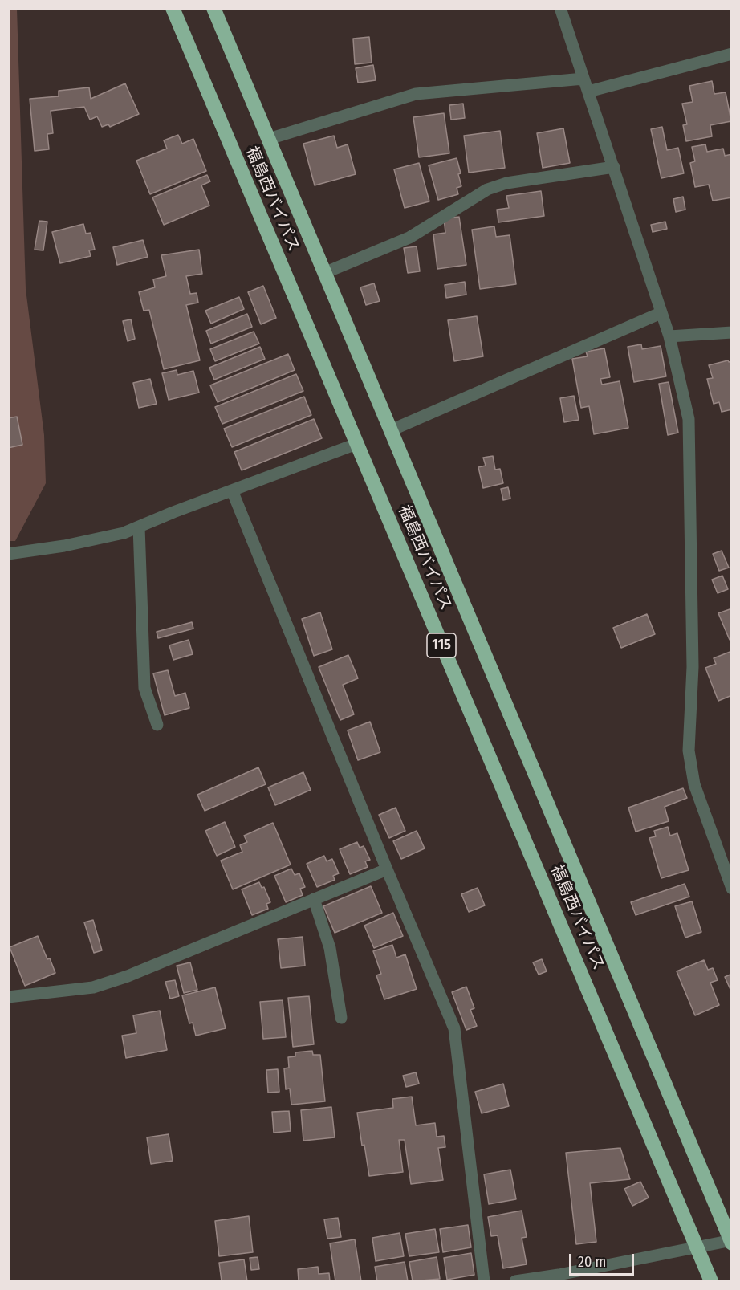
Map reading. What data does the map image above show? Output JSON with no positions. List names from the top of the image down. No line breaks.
{"streets":{"highway":["福島西バイパス","115"]},"scale_bar":"20 m"}
